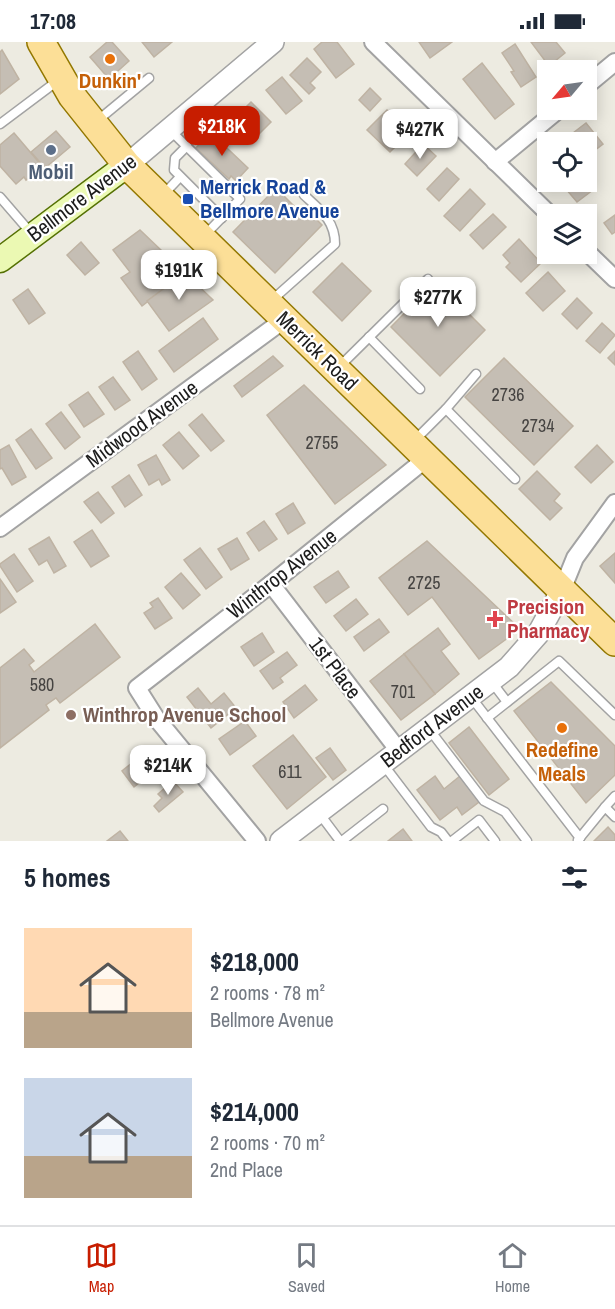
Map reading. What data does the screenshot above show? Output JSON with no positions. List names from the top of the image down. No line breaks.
{"streets":{"main road":["Bellmore Avenue","Merrick Road"],"street":["Midwood Avenue","Winthrop Avenue","1st Place","Bedford Avenue"]},"crossings":[["Bellmore Avenue","Merrick Road"],["Merrick Road","Midwood Avenue"],["Merrick Road","Winthrop Avenue"],["Merrick Road","Bedford Avenue"],["Winthrop Avenue","1st Place"],["1st Place","Bedford Avenue"]],"places":{"other":["Dunkin'","Mobil","Winthrop Avenue School","Redefine Meals"],"transit":["Merrick Road & Bellmore Avenue"],"health":["Precision Pharmacy"]},"house_numbers":["2736","2734","2755","2725","580","701","611"],"north":"bottom left","page":{"status":"17:08","price":["$218K","$427K","$191K","$277K","$214K"],"heading":"5 homes","list":[{"name":"$218,000","note":"2 rooms · 78 m² · Bellmore Avenue"},{"name":"$214,000","note":"2 rooms · 70 m² · 2nd Place"}],"tabs":["Map","Saved","Home"]}}
